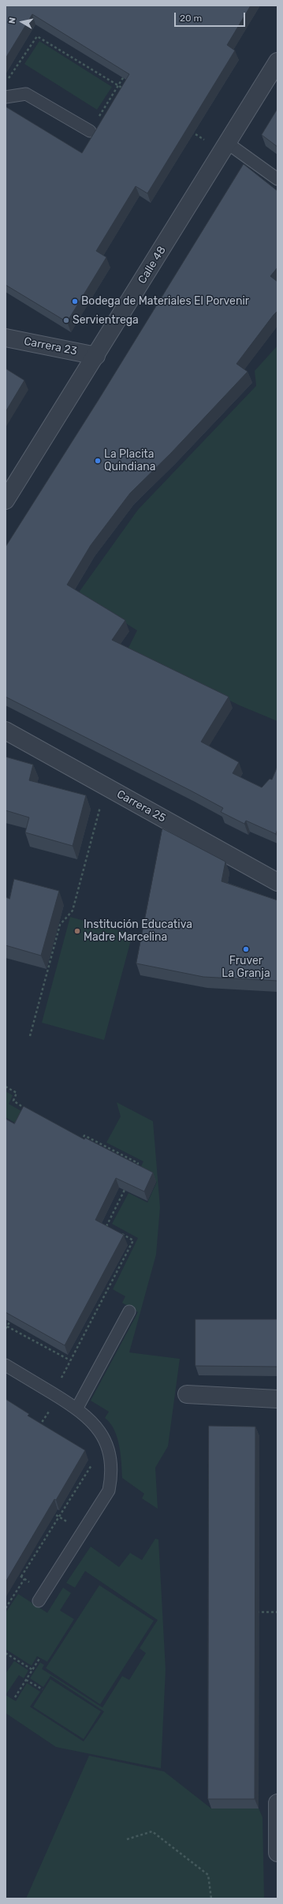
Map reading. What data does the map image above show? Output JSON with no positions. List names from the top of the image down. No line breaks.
{"streets":{"street":["Calle 48","Carrera 23","Carrera 25"]},"crossings":[["Calle 48","Carrera 23"]],"places":["Bodega de Materiales El Porvenir","Servientrega","La Placita Quindiana","Institución Educativa Madre Marcelina","Fruver La Granja"],"scale_bar":"20 m","north":"left"}
